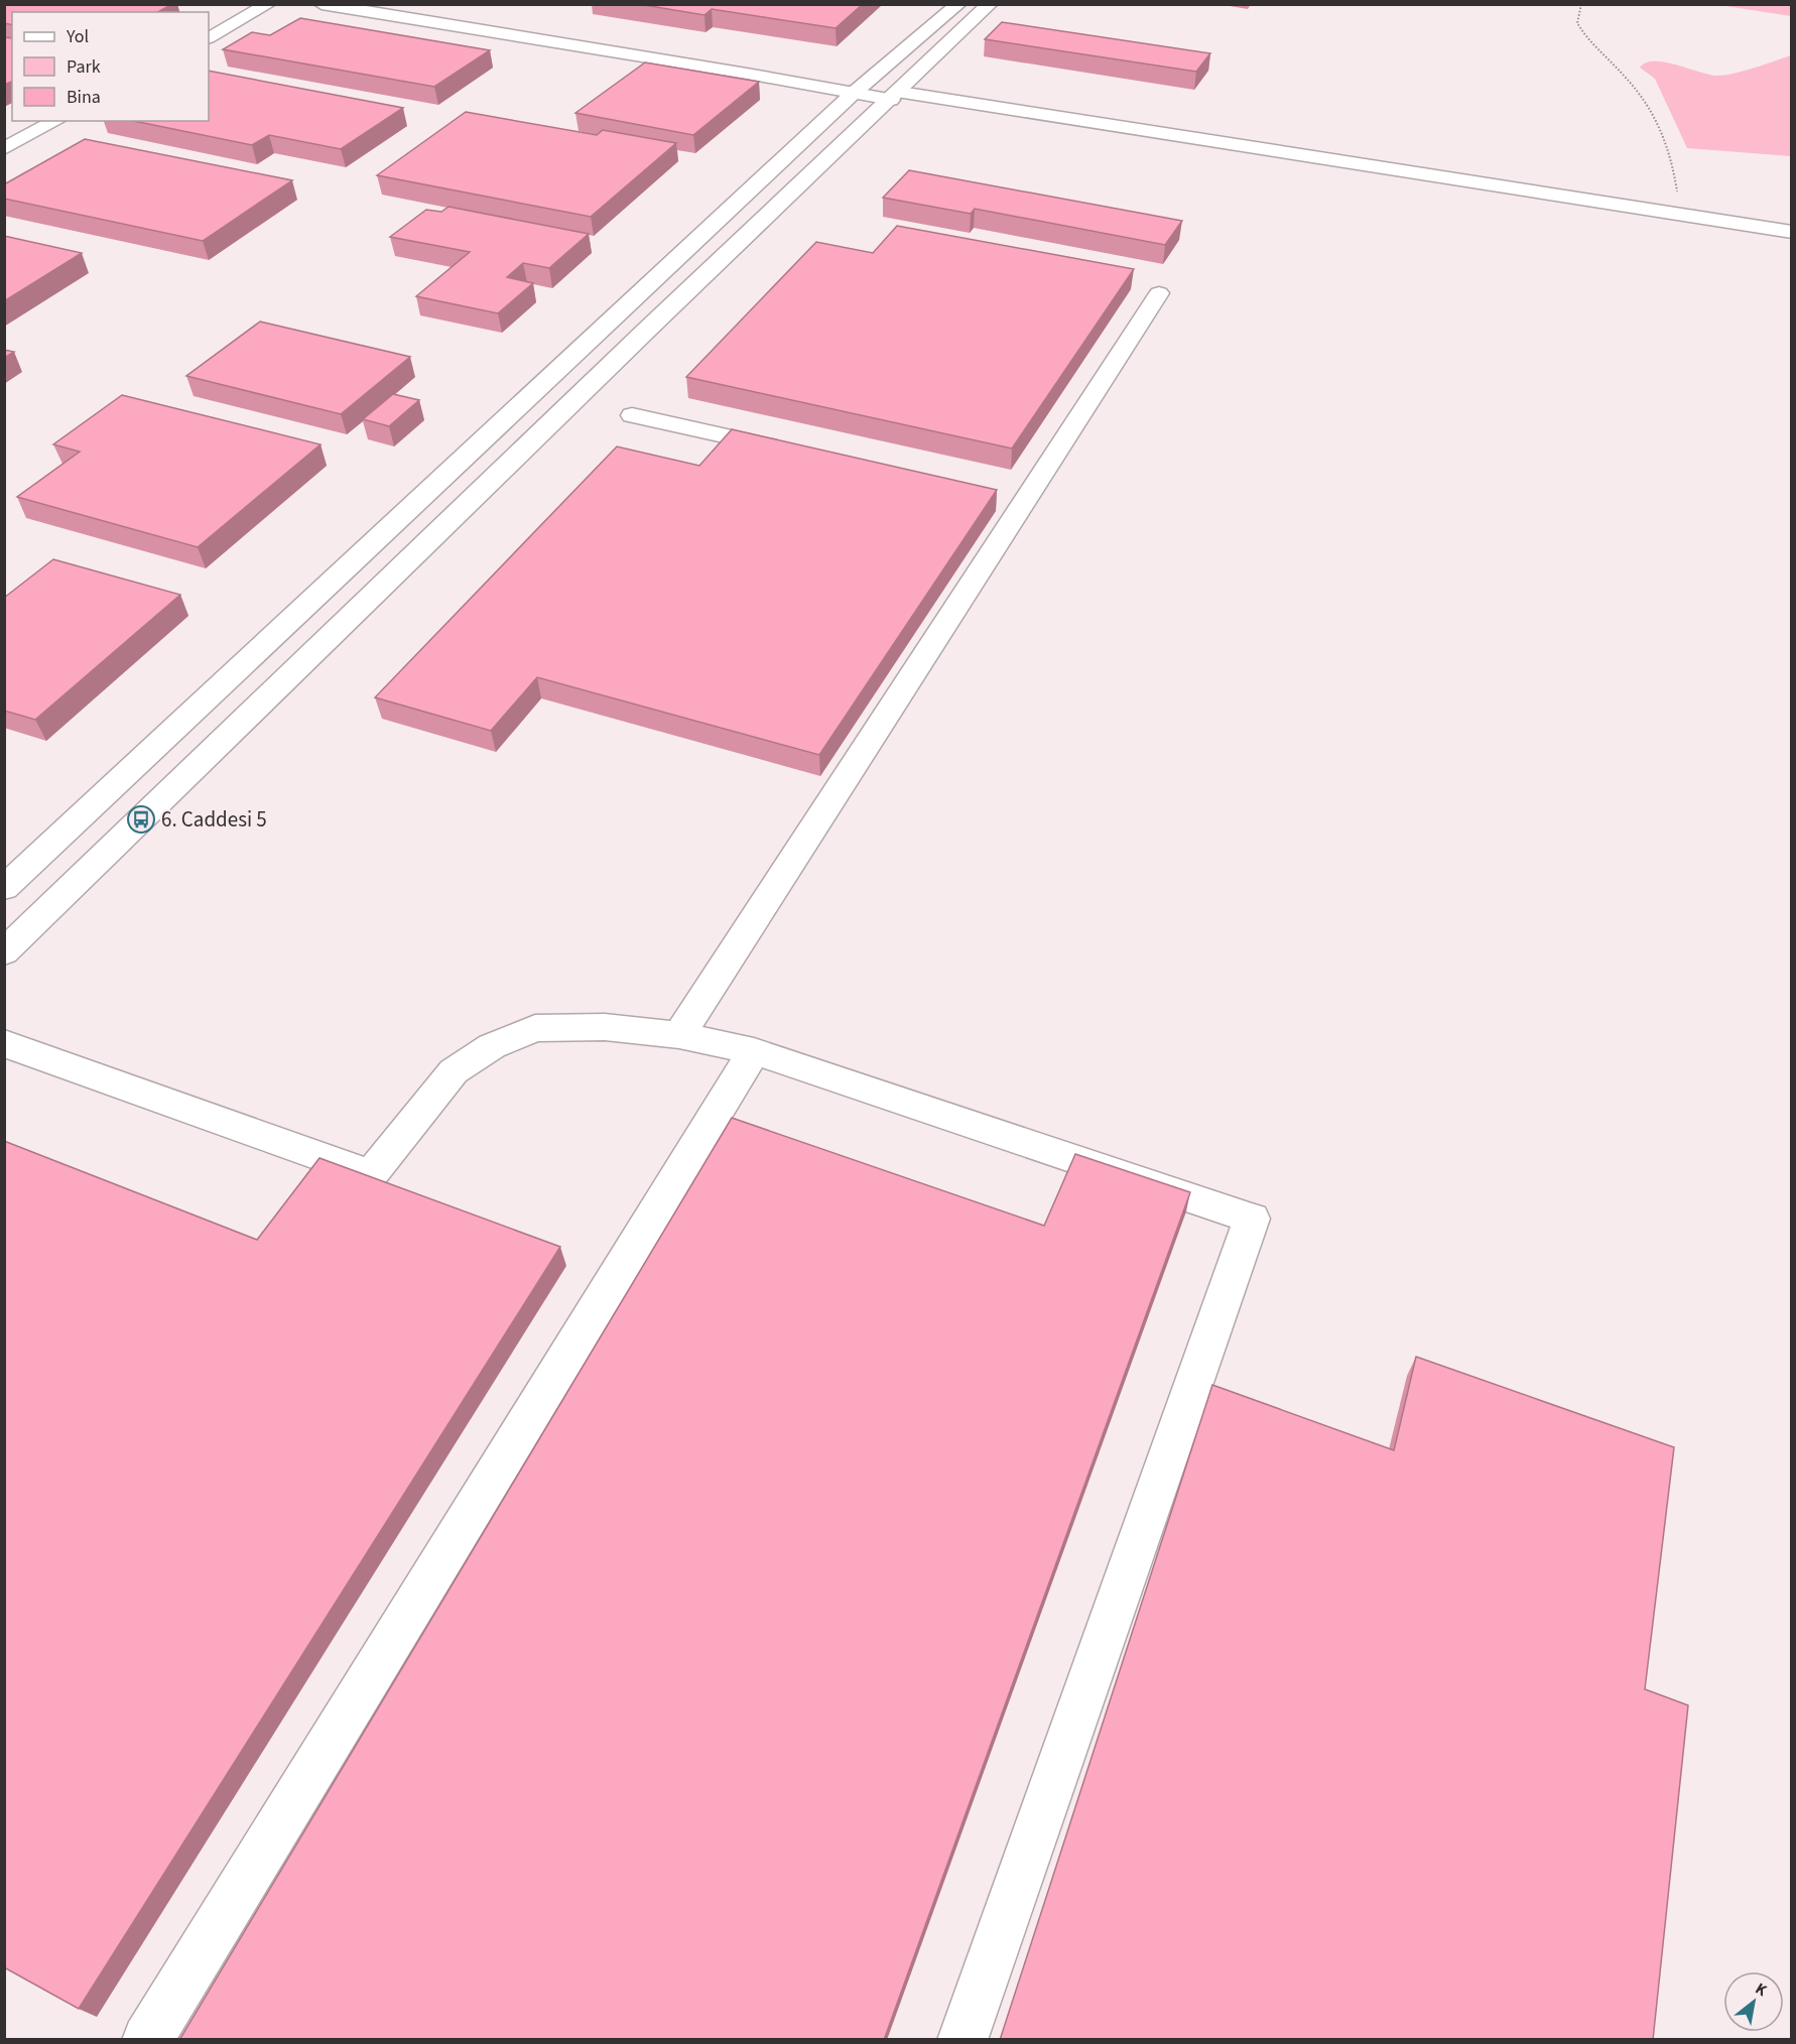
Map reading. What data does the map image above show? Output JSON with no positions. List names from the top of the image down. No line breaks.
{"places":{"bus stop":["6. Caddesi 5"]},"legend":["Yol","Park","Bina"],"north":"top right"}
